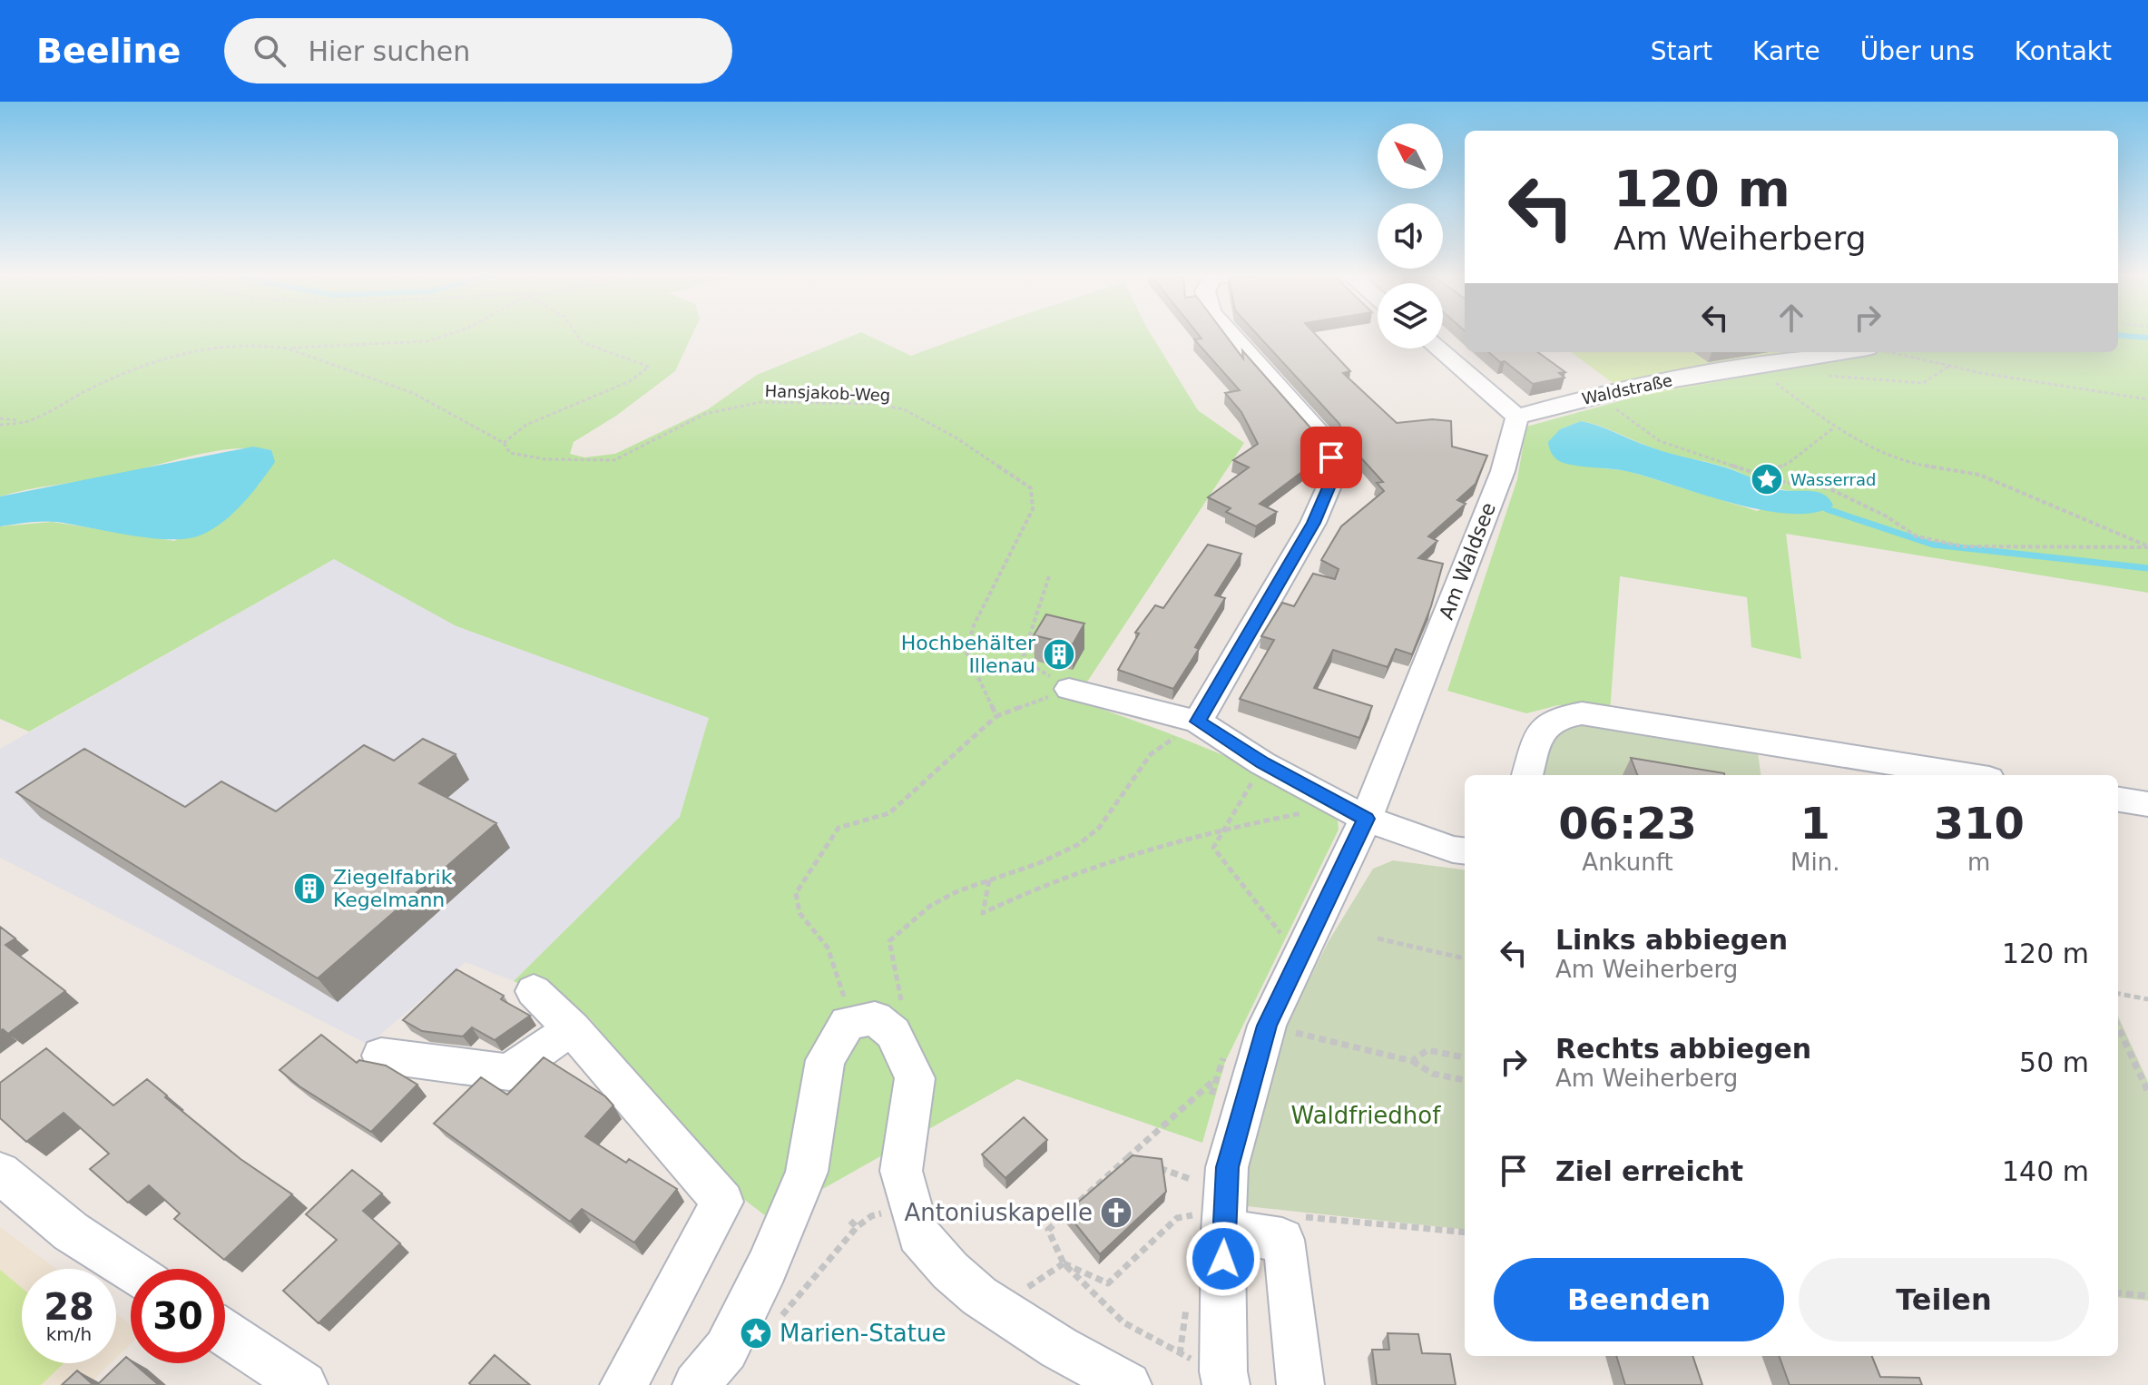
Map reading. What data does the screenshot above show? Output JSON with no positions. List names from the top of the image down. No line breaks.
{"streets":{"street":["Waldstraße","Am Waldsee"],"path":["Hansjakob-Weg"]},"crossings":[["Waldstraße","Am Waldsee"]],"parks":["Waldfriedhof"],"places":{"place":["Wasserrad","Marien-Statue"],"building":["Hochbehälter Illenau","Ziegelfabrik Kegelmann"],"church":["Antoniuskapelle"]},"north":"top left","page":{"header":"Beeline","search":"Hier suchen","nav":["Start","Karte","Über uns","Kontakt"],"turn":["120 m","Am Weiherberg"],"eta":["06:23","Ankunft","1","Min.","310","m"],"list":[{"name":"Links abbiegen","note":"Am Weiherberg","value":"120 m"},{"name":"Rechts abbiegen","note":"Am Weiherberg","value":"50 m"},{"name":"Ziel erreicht","value":"140 m"}],"buttons":["Beenden","Teilen"],"speed":"28 km/h","limit":"30"}}
